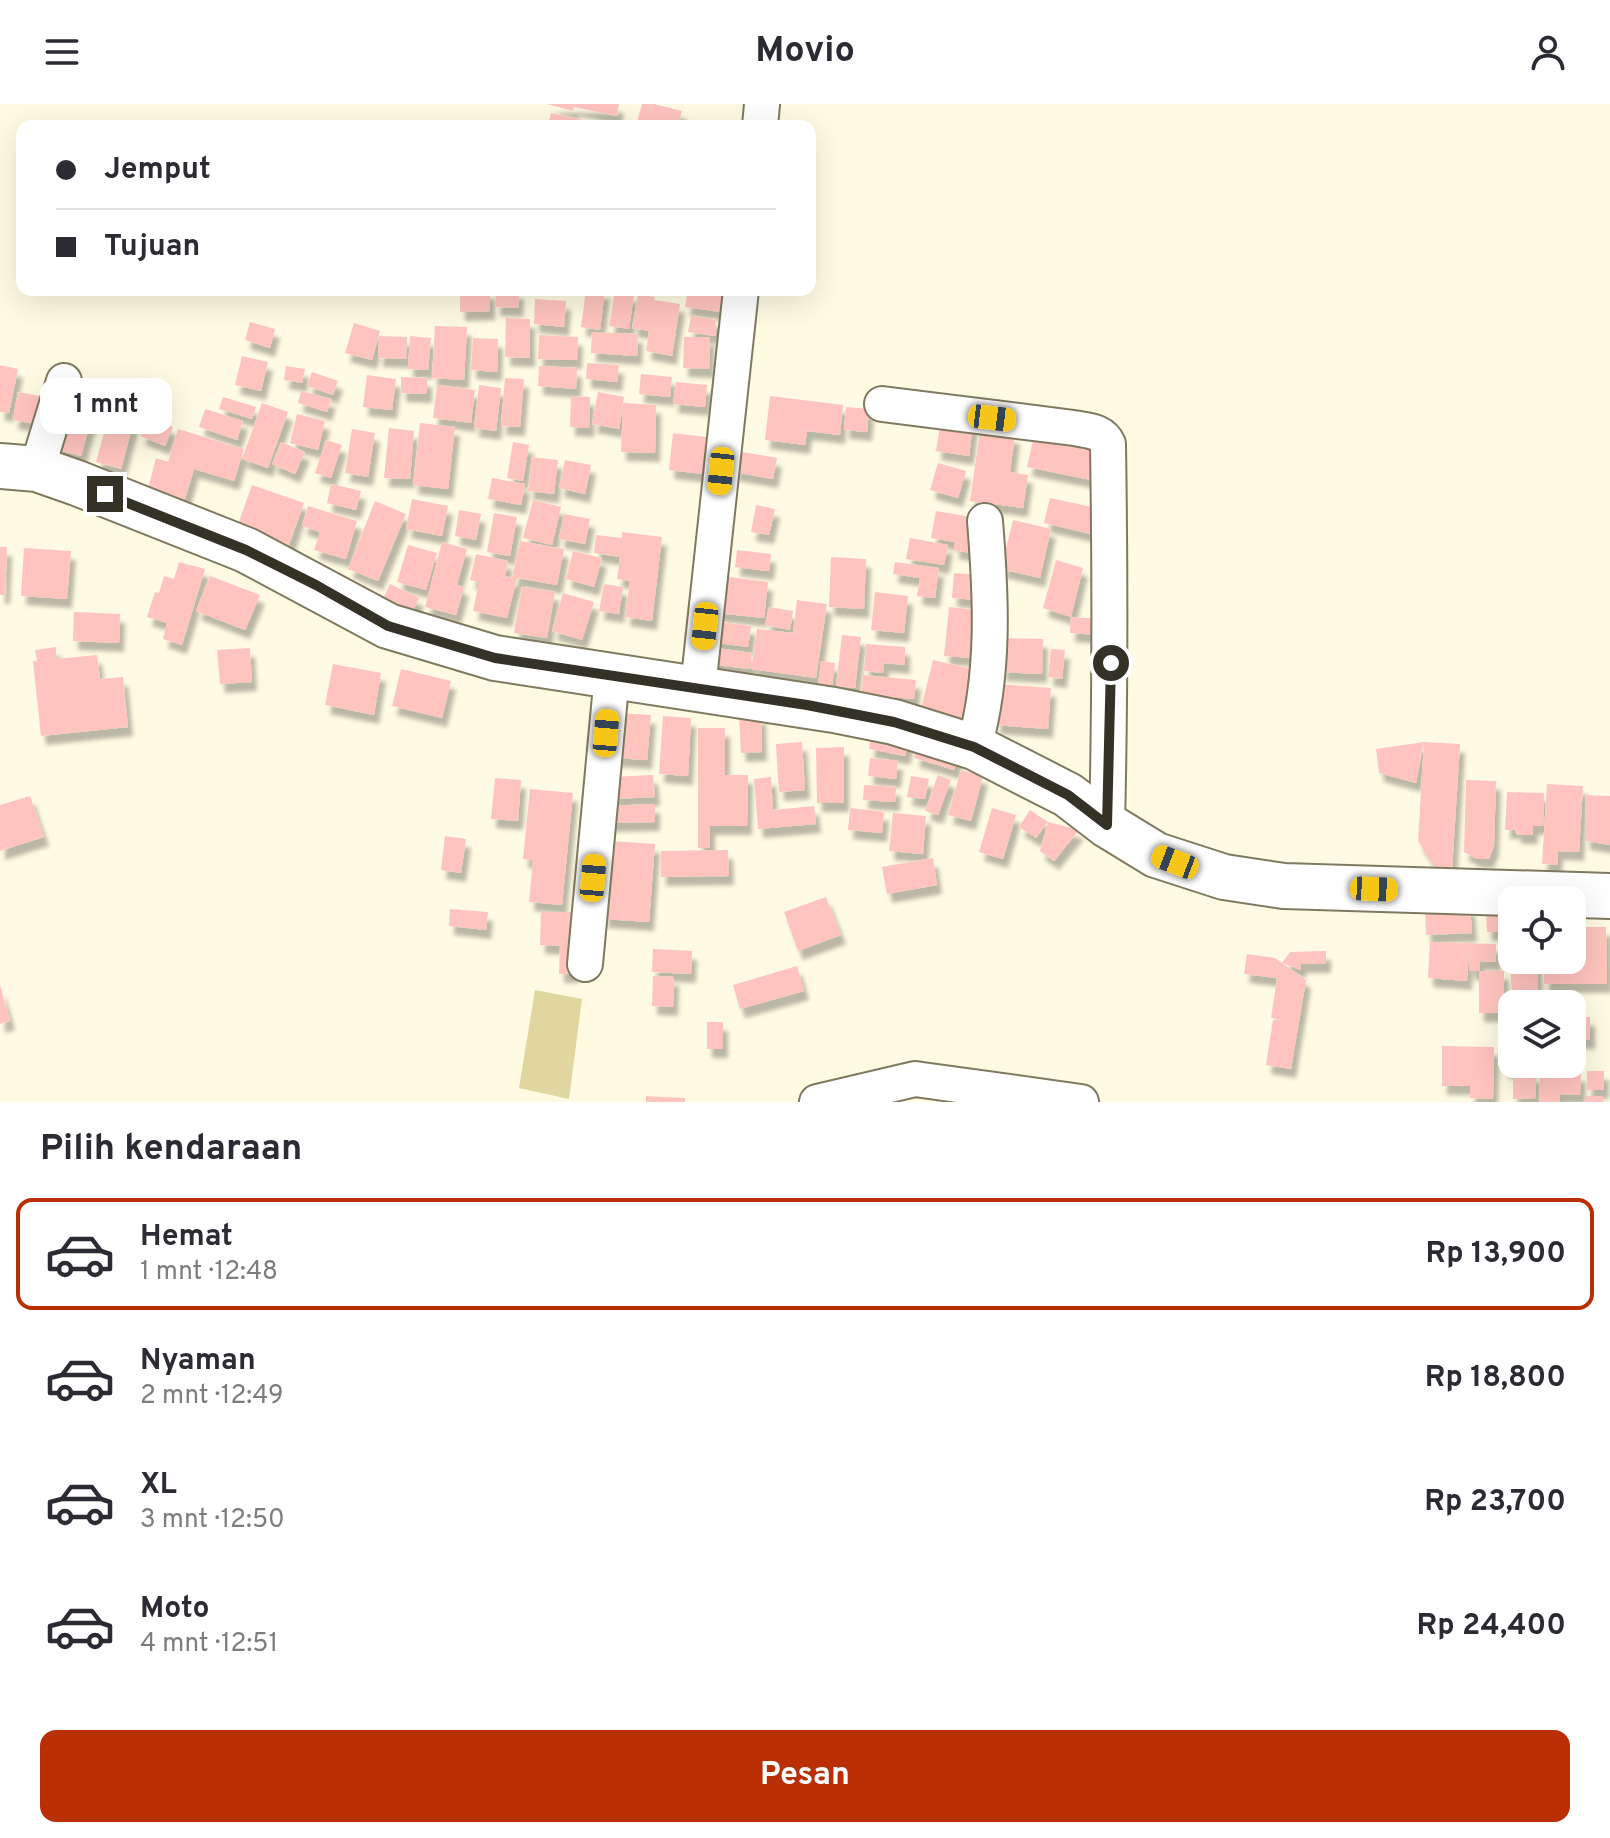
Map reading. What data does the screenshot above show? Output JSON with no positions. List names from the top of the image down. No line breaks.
{"page":{"header":"Movio","banner":["Jemput","Tujuan"],"bubble":"1 mnt","heading":"Pilih kendaraan","list":[{"name":"Hemat","note":"1 mnt · 12:48","value":"Rp 13,900"},{"name":"Nyaman","note":"2 mnt · 12:49","value":"Rp 18,800"},{"name":"XL","note":"3 mnt · 12:50","value":"Rp 23,700"},{"name":"Moto","note":"4 mnt · 12:51","value":"Rp 24,400"}],"buttons":"Pesan"}}
